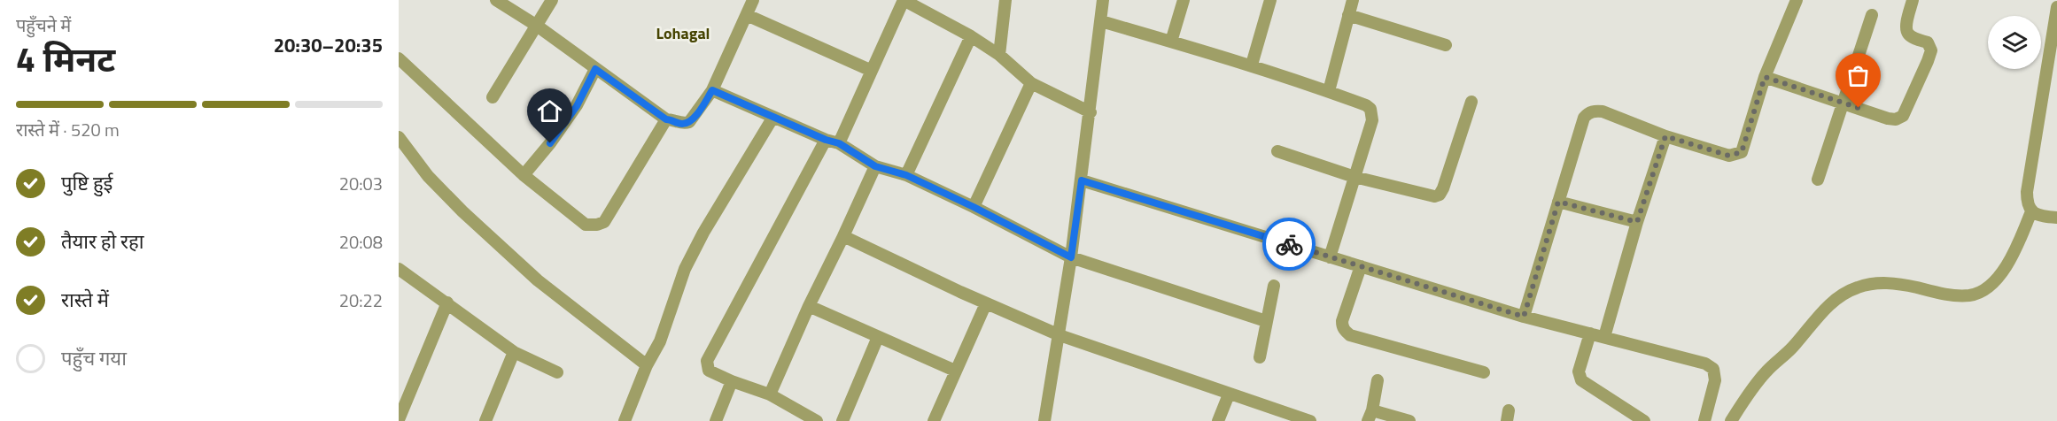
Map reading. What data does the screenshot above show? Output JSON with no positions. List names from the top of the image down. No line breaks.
{"districts":["Lohagal"],"page":{"heading":["4 मिनट","पहुँचने में","20:30–20:35"],"bar":"रास्ते में · 520 m","list":[["पुष्टि हुई","20:03"],["तैयार हो रहा","20:08"],["रास्ते में","20:22"],"पहुँच गया"]}}
